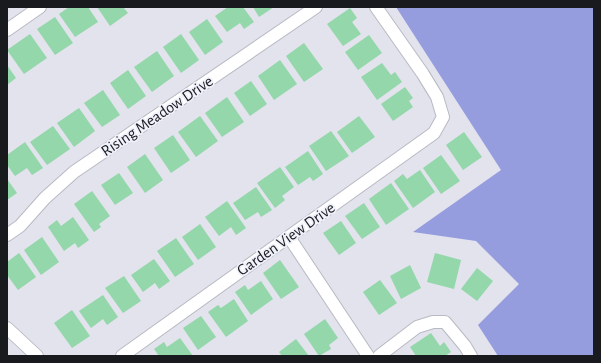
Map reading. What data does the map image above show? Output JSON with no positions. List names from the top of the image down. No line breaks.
{"streets":{"street":["Rising Meadow Drive","Garden View Drive"]}}
